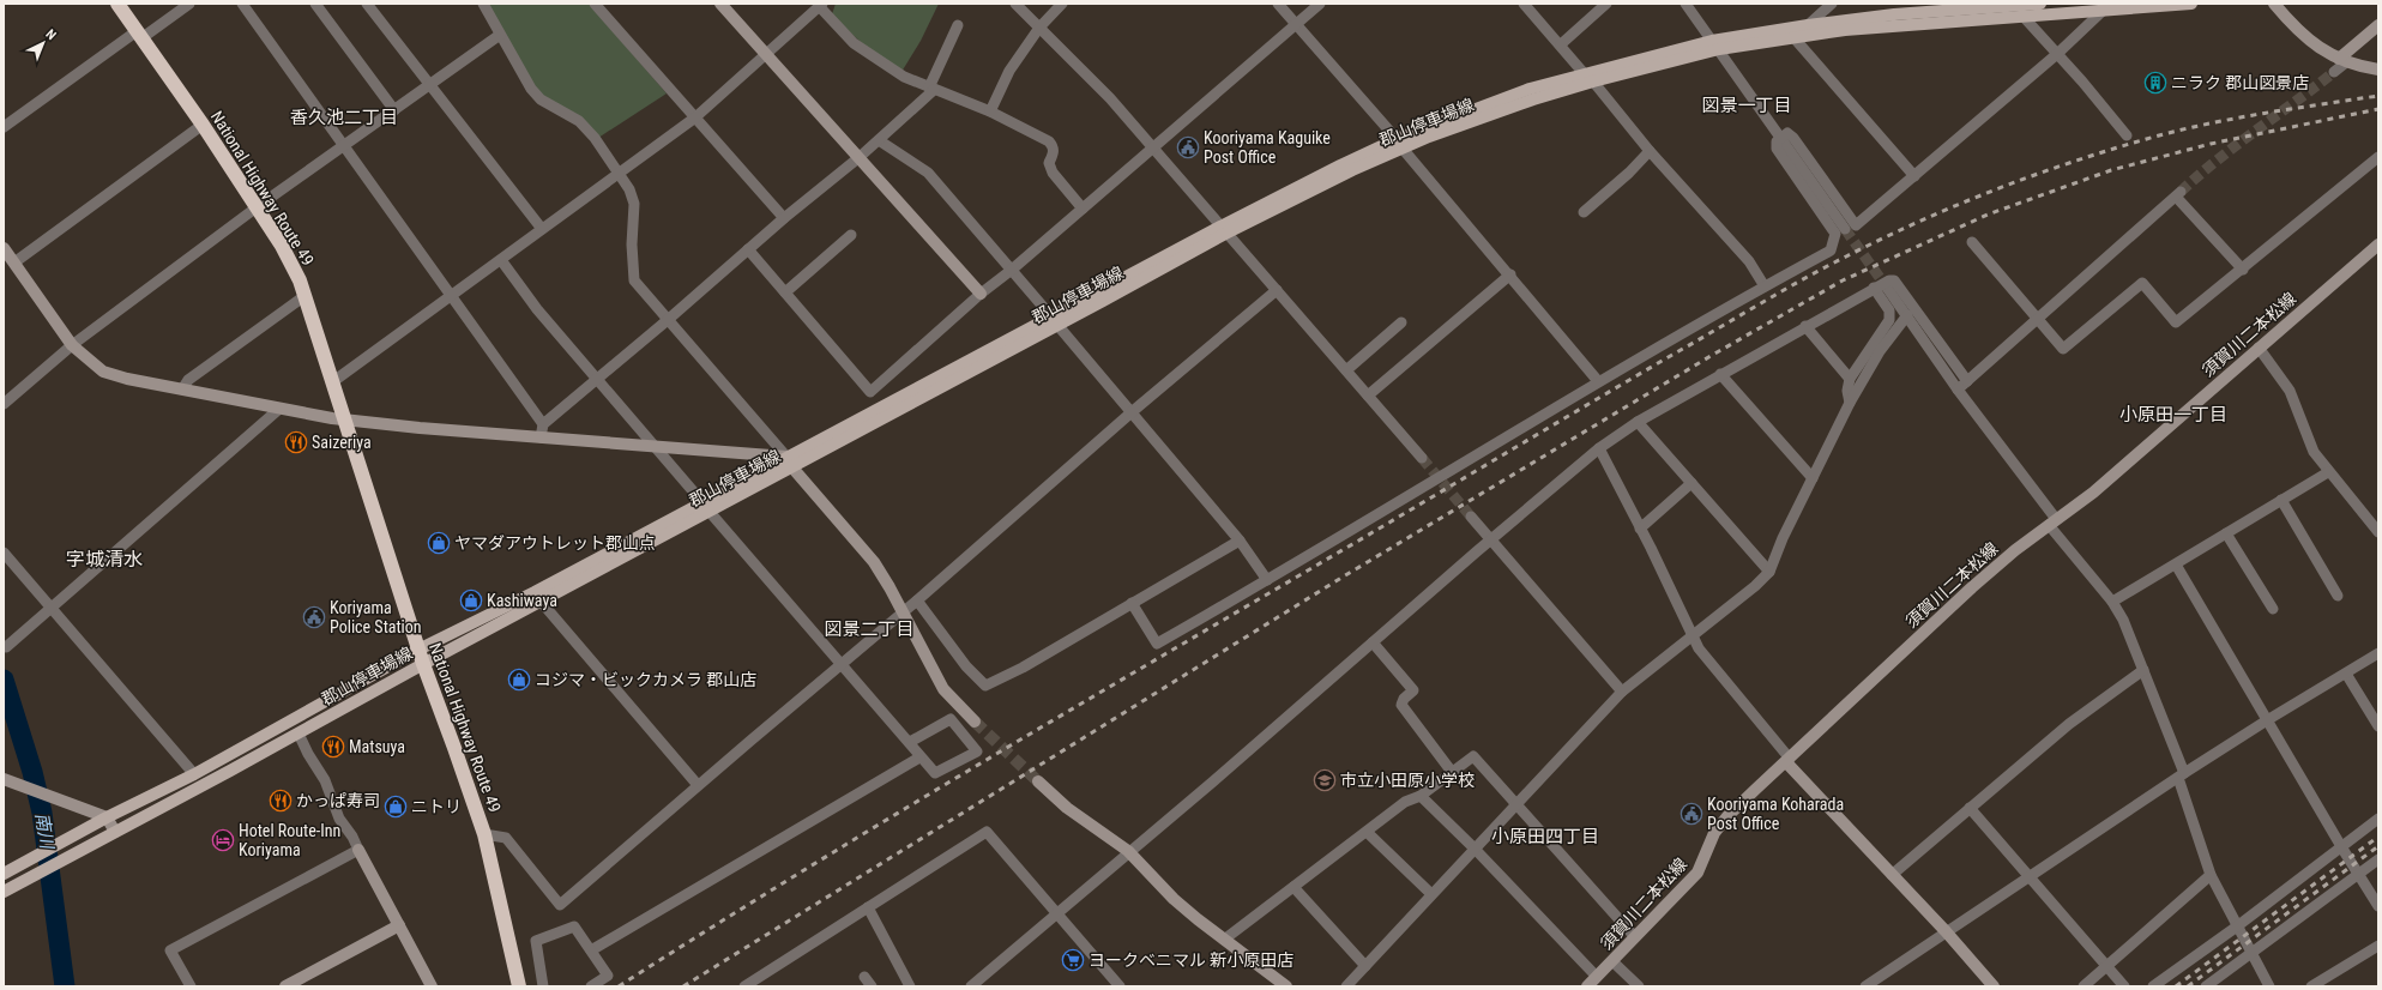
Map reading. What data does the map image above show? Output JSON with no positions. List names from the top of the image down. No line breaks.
{"streets":{"highway":["National Highway Route 49"],"main road":["郡山停車場線"],"street":["須賀川二本松線"]},"crossings":[["郡山停車場線","National Highway Route 49"]],"districts":["図景一丁目","香久池二丁目","小原田一丁目","字城清水","図景二丁目","小原田四丁目"],"water":["南川"],"places":{"building":["ニラク 郡山図景店"],"public building":["Kooriyama Kaguike Post Office","Koriyama Police Station","Kooriyama Koharada Post Office"],"restaurant":["Saizeriya","Matsuya","かっぱ寿司"],"shop":["ヤマダアウトレット郡山点","Kashiwaya","コジマ・ビックカメラ 郡山店","ニトリ"],"school or university":["市立小田原小学校"],"hotel":["Hotel Route-Inn Koriyama"],"supermarket":["ヨークベニマル 新小原田店"]},"north":"top right"}
